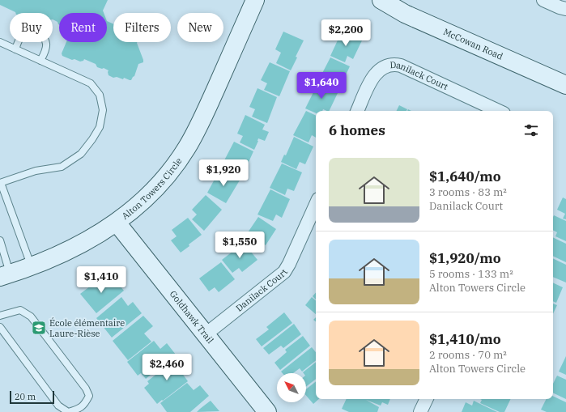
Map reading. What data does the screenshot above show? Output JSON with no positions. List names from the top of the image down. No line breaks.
{"streets":{"street":["McCowan Road","Danilack Court","Alton Towers Circle","Goldhawk Trail"]},"crossings":[["Danilack Court","Goldhawk Trail"],["Alton Towers Circle","Goldhawk Trail"]],"places":{"school or university":["École élémentaire Laure-Rièse"]},"scale_bar":"20 m","north":"top left","page":{"chip":["Buy","Rent","Filters","New"],"price":["$2,200","$1,640","$1,920","$1,550","$1,410","$2,460"],"heading":"6 homes","list":[{"name":"$1,640/mo","note":"3 rooms · 83 m² · Danilack Court"},{"name":"$1,920/mo","note":"5 rooms · 133 m² · Alton Towers Circle"},{"name":"$1,410/mo","note":"2 rooms · 70 m² · Alton Towers Circle"}],"scale":"20 m"}}
